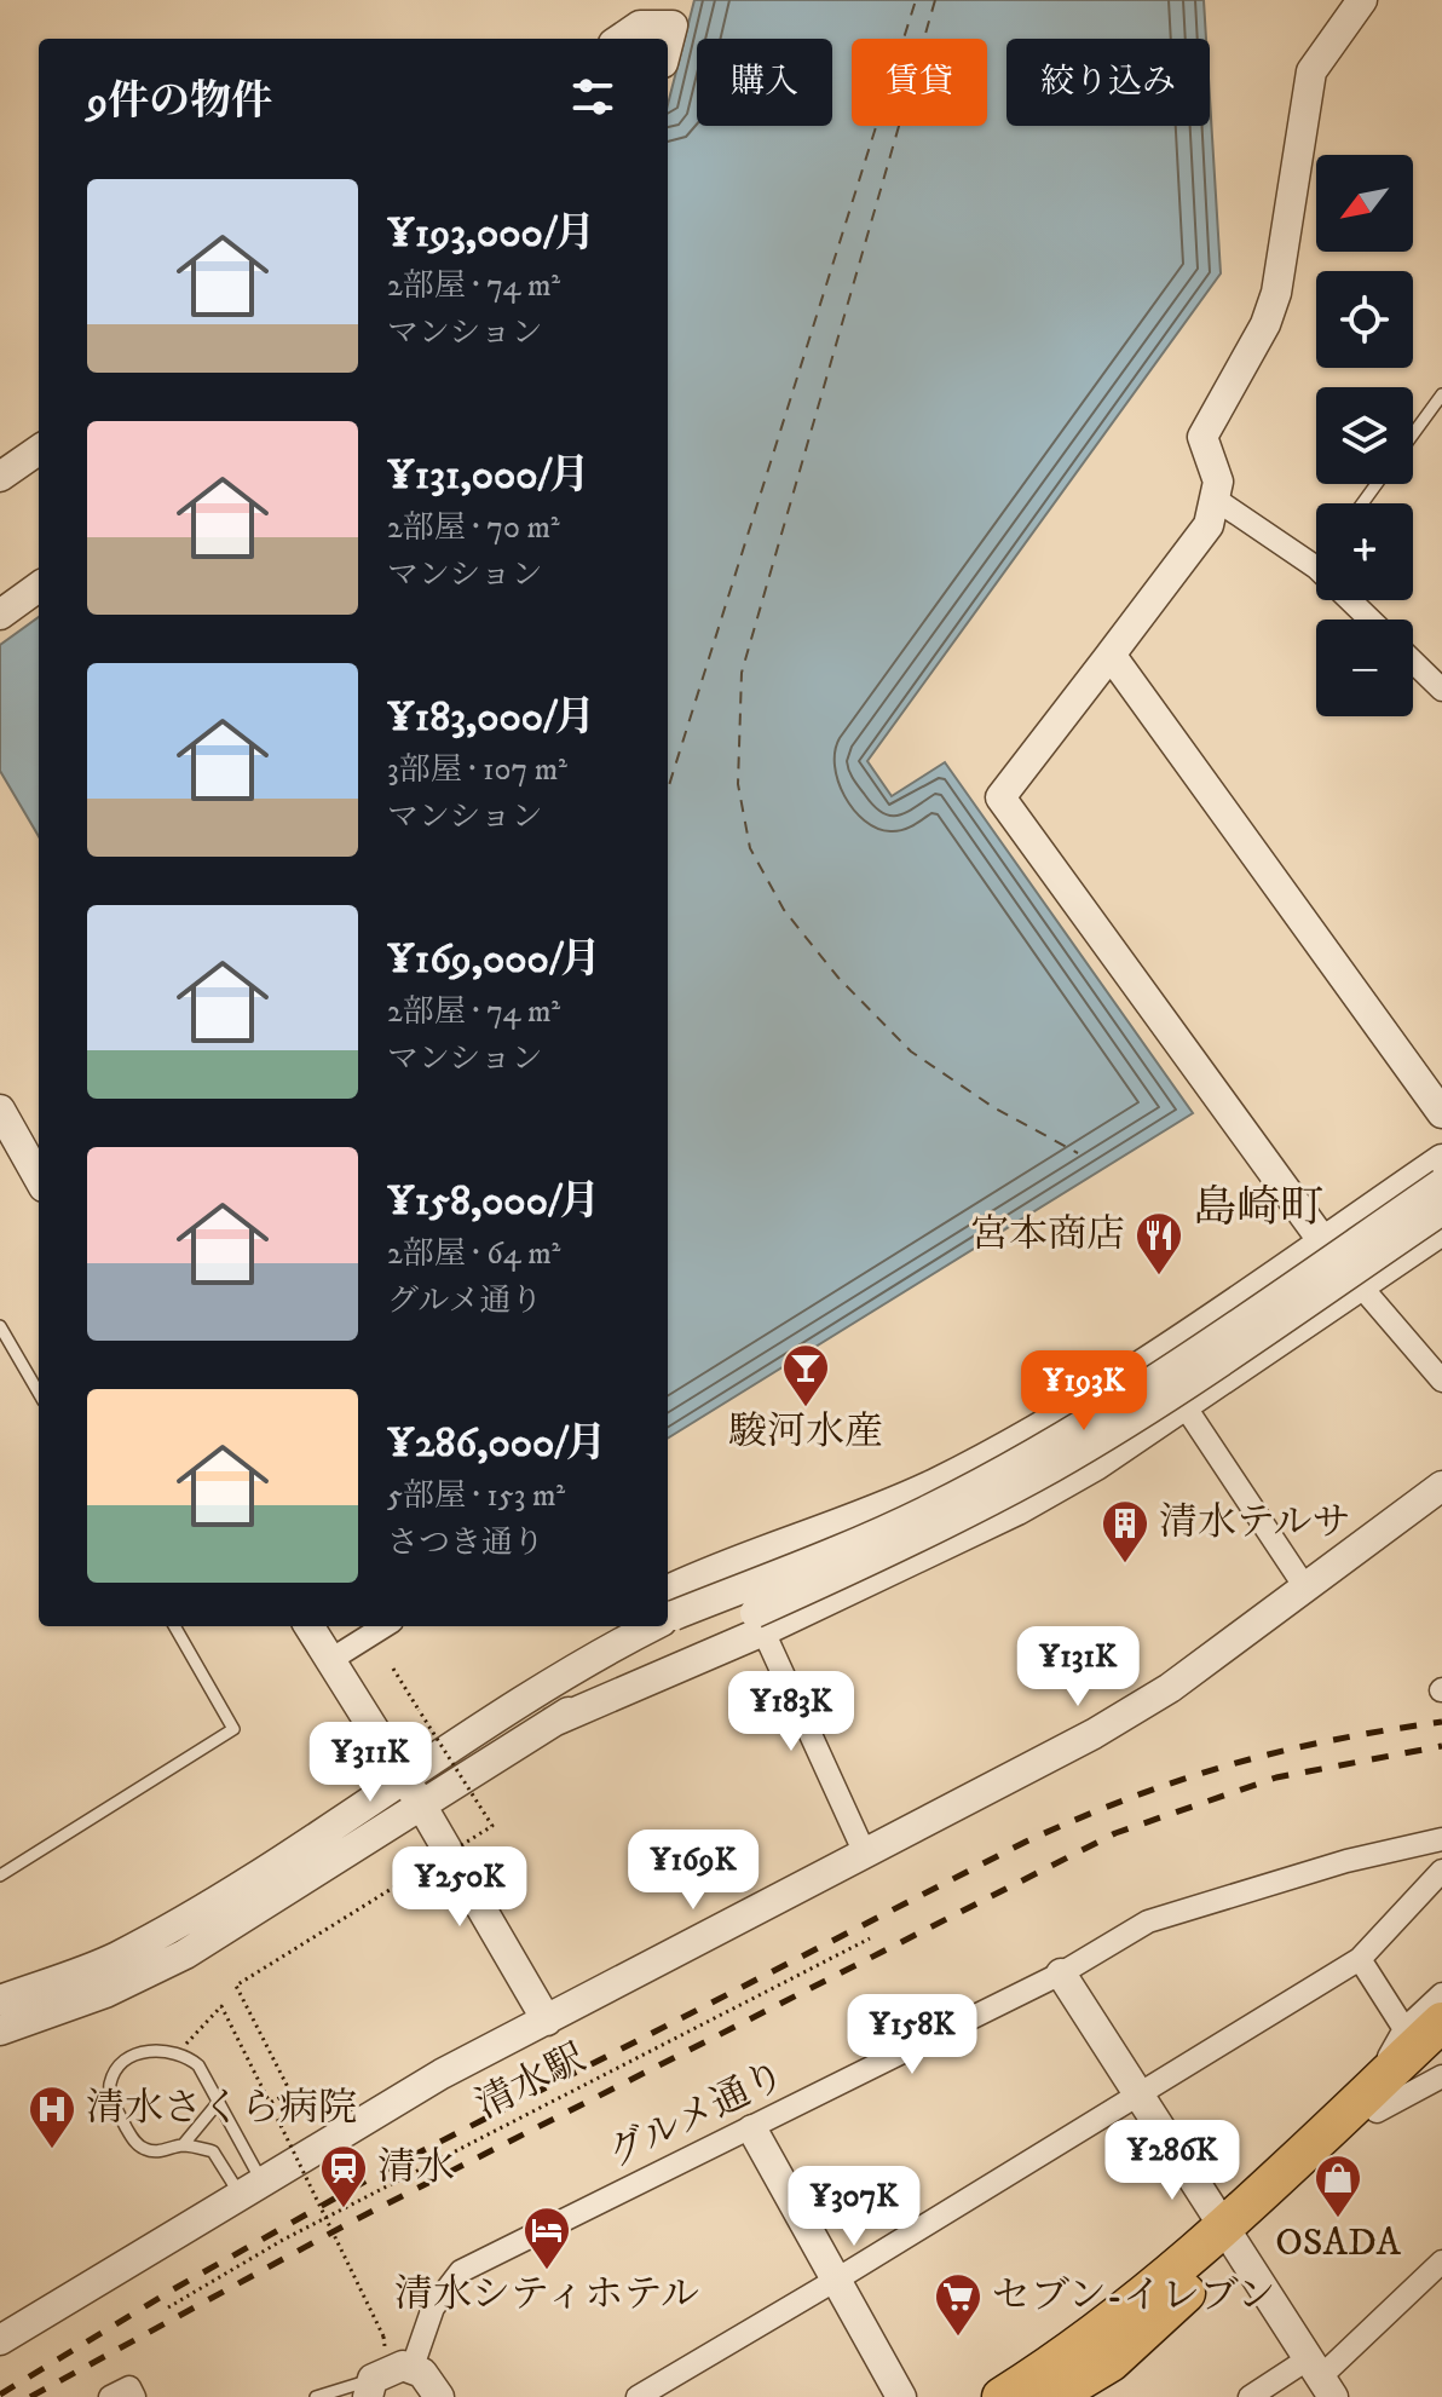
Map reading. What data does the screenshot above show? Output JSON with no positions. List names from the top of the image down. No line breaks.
{"streets":{"street":["グルメ通り"],"path":["清水駅"]},"districts":["島崎町"],"places":{"restaurant":["宮本商店"],"bar":["駿河水産"],"building":["清水テルサ"],"hospital":["清水さくら病院"],"station":["清水"],"shop":["OSADA"],"hotel":["清水シティホテル"],"supermarket":["セブン-イレブン"]},"north":"bottom left","page":{"chip":["購入","賃貸","絞り込み"],"heading":"9件の物件","map_buttons":["+","−"],"list":[{"name":"¥193,000/月","note":"2部屋 · 74 m² · マンション"},{"name":"¥131,000/月","note":"2部屋 · 70 m² · マンション"},{"name":"¥183,000/月","note":"3部屋 · 107 m² · マンション"},{"name":"¥169,000/月","note":"2部屋 · 74 m² · マンション"},{"name":"¥158,000/月","note":"2部屋 · 64 m² · グルメ通り"},{"name":"¥286,000/月","note":"5部屋 · 153 m² · さつき通り"}],"price":["¥193K","¥131K","¥183K","¥311K","¥169K","¥250K","¥158K","¥286K","¥307K"]}}
